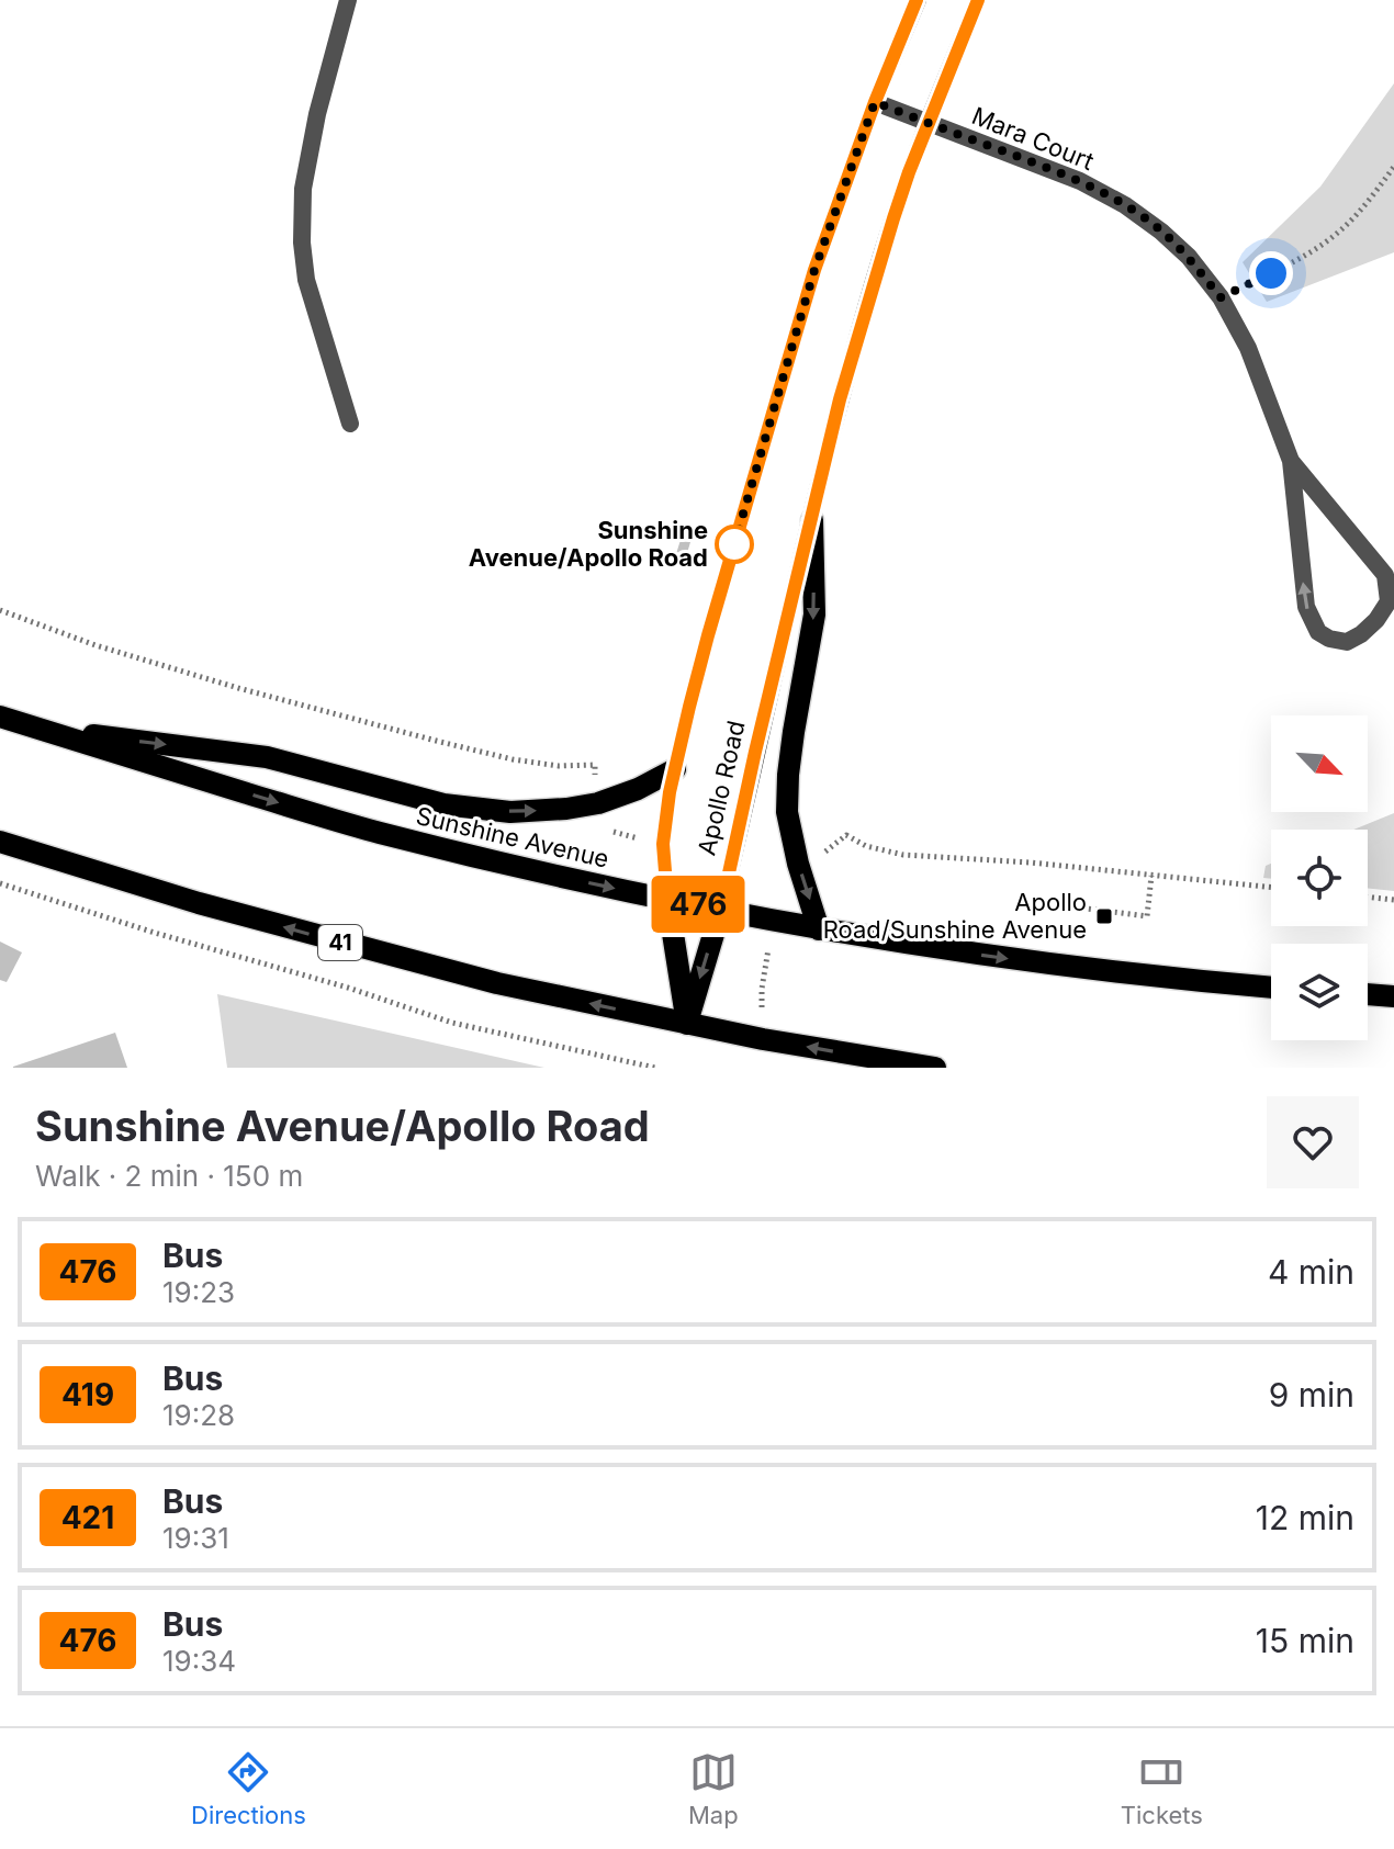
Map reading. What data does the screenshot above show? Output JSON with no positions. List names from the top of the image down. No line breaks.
{"streets":{"main road":["Apollo Road","Sunshine Avenue","41"],"street":["Mara Court"]},"crossings":[["Mara Court","Apollo Road"],["Apollo Road","Sunshine Avenue"],["Apollo Road","41"]],"places":{"other":["Sunshine Avenue/Apollo Road"],"transit":["Apollo Road/Sunshine Avenue"]},"lines":["bus line 476"],"north":"bottom right","page":{"on_map":"476","heading":["Sunshine Avenue/Apollo Road","Walk · 2 min · 150 m"],"list":[{"mark":"476","name":"Bus","note":"19:23","value":"4 min"},{"mark":"419","name":"Bus","note":"19:28","value":"9 min"},{"mark":"421","name":"Bus","note":"19:31","value":"12 min"},{"mark":"476","name":"Bus","note":"19:34","value":"15 min"}],"tabs":["Directions","Map","Tickets"]}}
